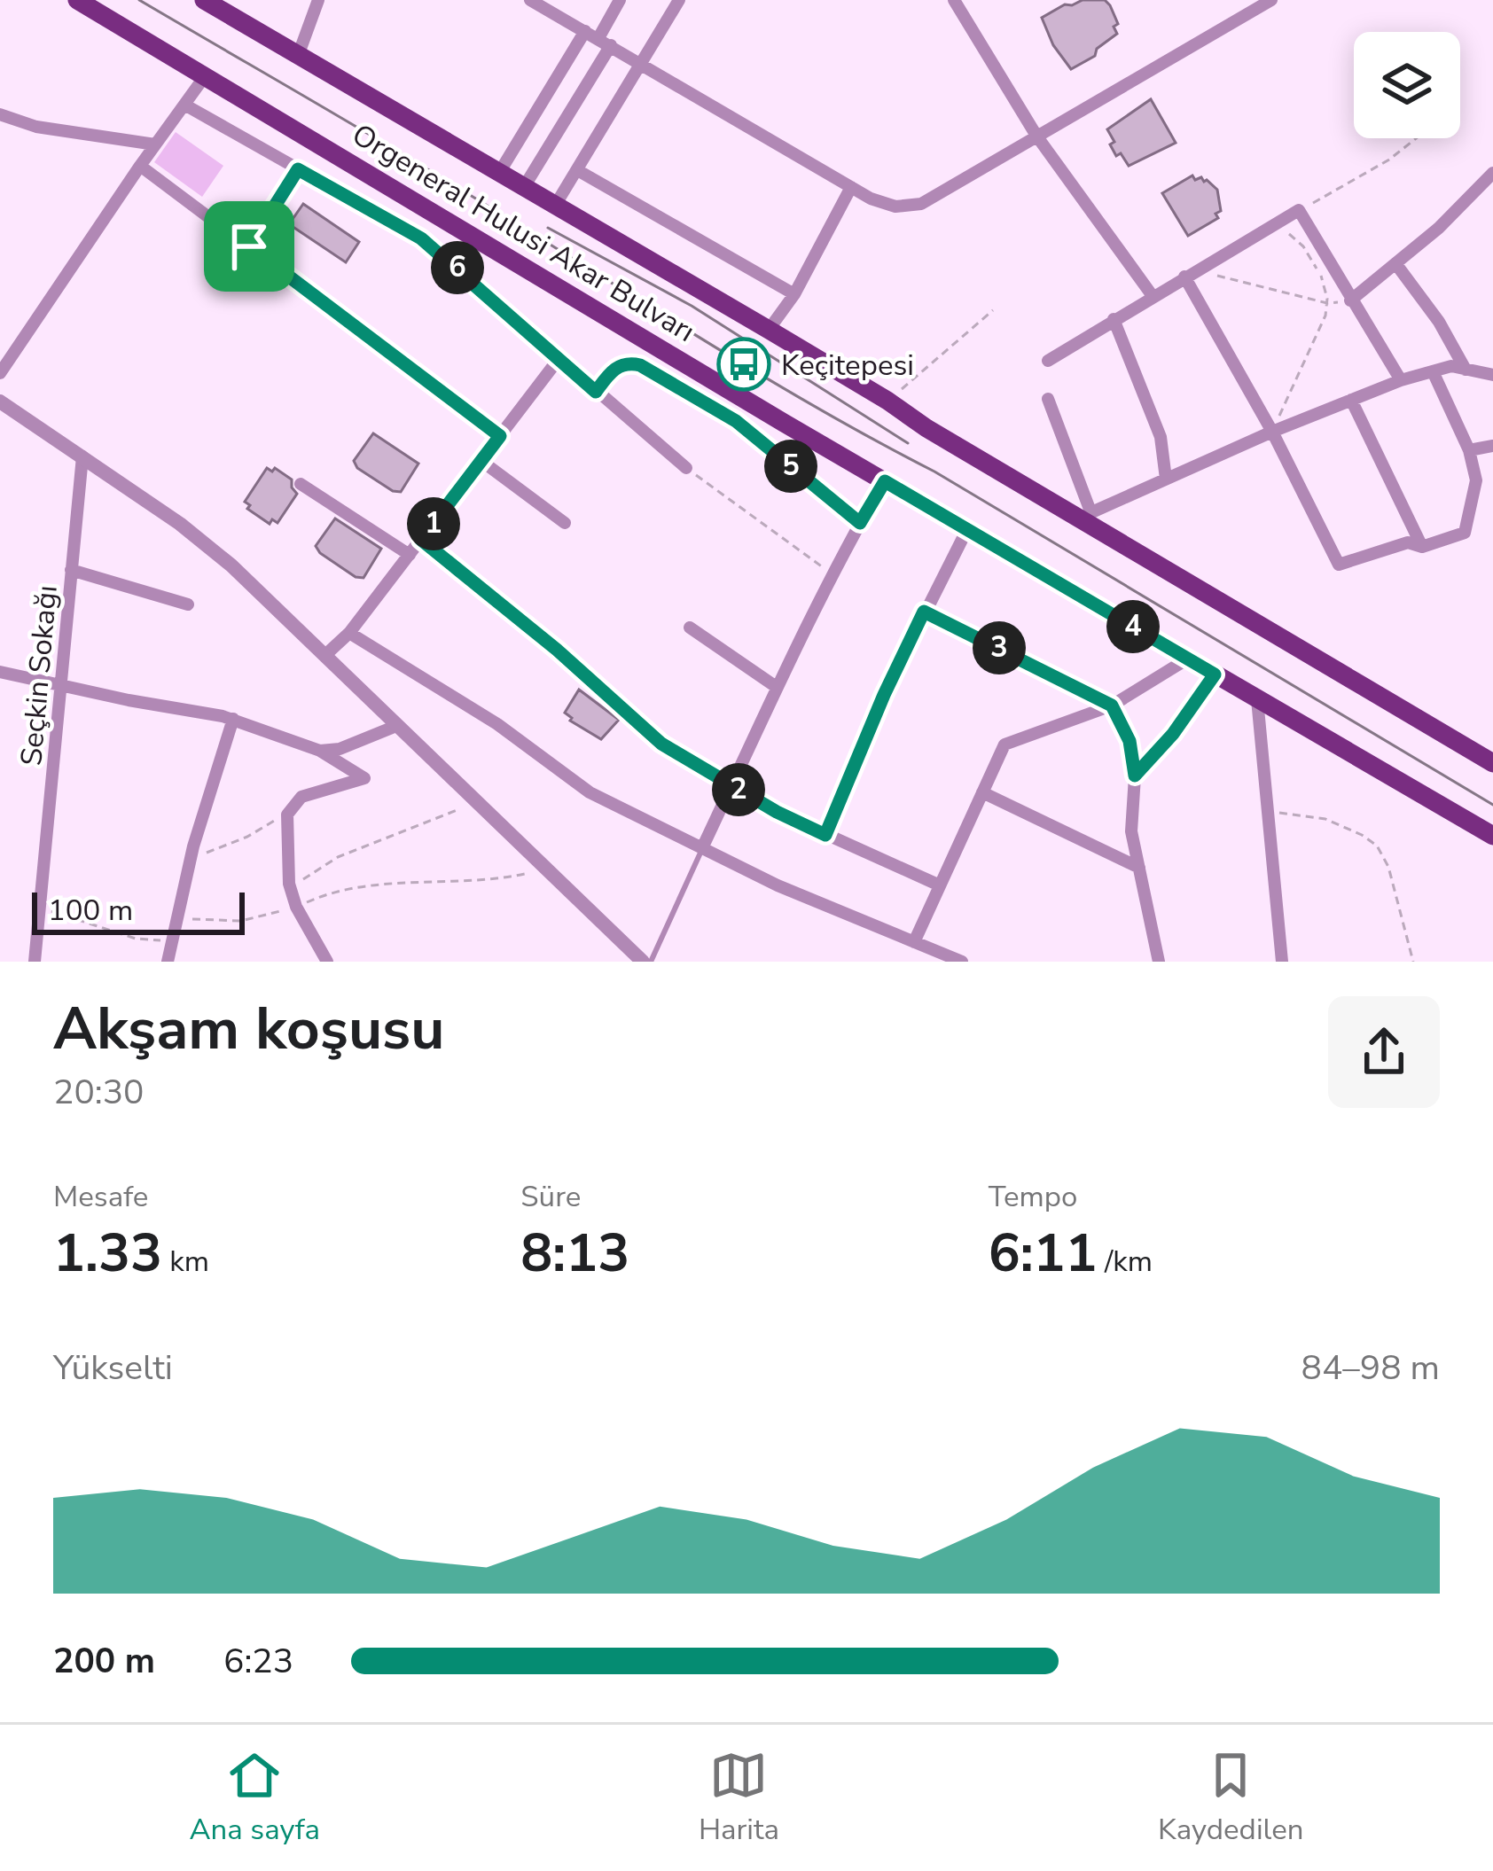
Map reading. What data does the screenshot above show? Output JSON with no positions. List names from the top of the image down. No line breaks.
{"streets":{"main road":["Orgeneral Hulusi Akar Bulvarı"],"street":["Seçkin Sokağı"]},"places":{"bus stop":["Keçitepesi"]},"scale_bar":"100 m","page":{"pins":["6","5","1","4","3","2"],"scale":"100 m","heading":["Akşam koşusu","20:30"],"stats":[["Mesafe","1.33 km"],["Süre","8:13"],["Tempo","6:11 /km"]],"chart":["Yükselti","84–98 m"],"list":[{"name":"200 m","note":"6:23"}],"tabs":["Ana sayfa","Harita","Kaydedilen"]}}
